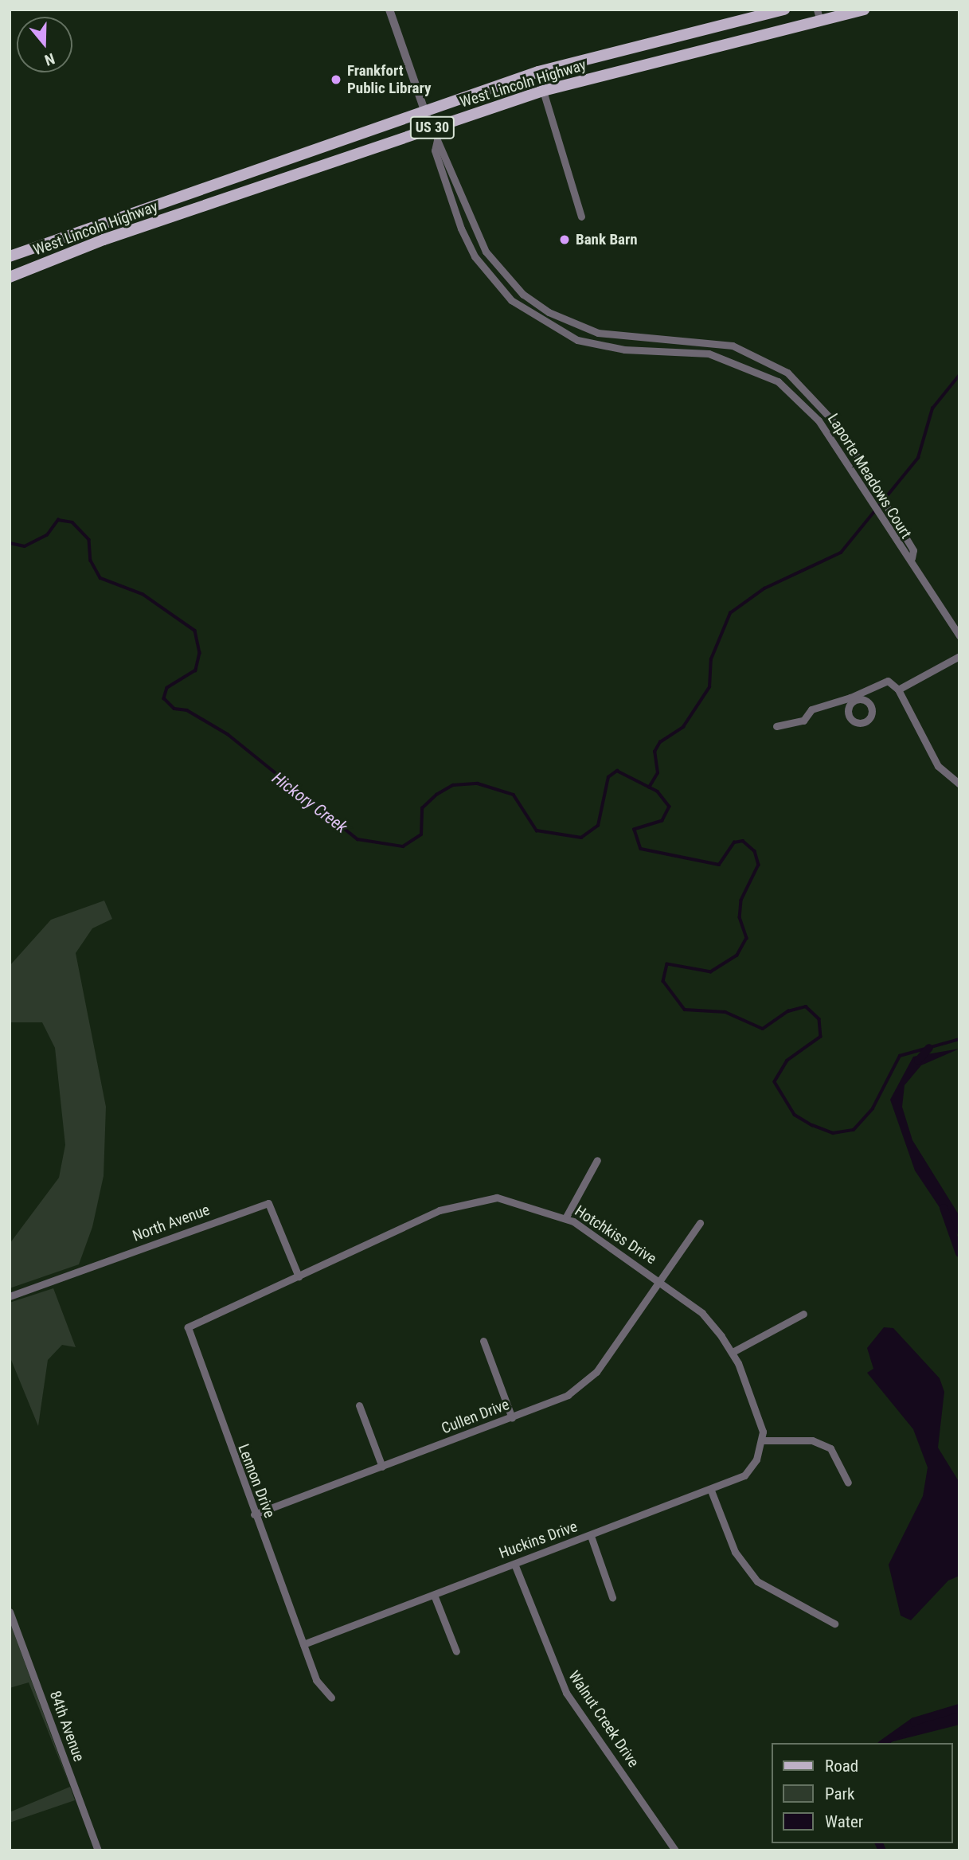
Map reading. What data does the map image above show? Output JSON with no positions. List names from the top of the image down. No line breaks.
{"streets":{"main road":["West Lincoln Highway","US 30"],"street":["Laporte Meadows Court","North Avenue","Hotchkiss Drive","Cullen Drive","Lennon Drive","Huckins Drive","Walnut Creek Drive","84th Avenue"]},"crossings":[["West Lincoln Highway","Laporte Meadows Court"],["North Avenue","Hotchkiss Drive"],["Hotchkiss Drive","Cullen Drive"],["Hotchkiss Drive","Lennon Drive"],["Hotchkiss Drive","Huckins Drive"],["Cullen Drive","Lennon Drive"],["Lennon Drive","Huckins Drive"],["Huckins Drive","Walnut Creek Drive"]],"water":["Hickory Creek"],"places":["Frankfort Public Library","Bank Barn"],"legend":["Road","Park","Water"],"north":"bottom"}
